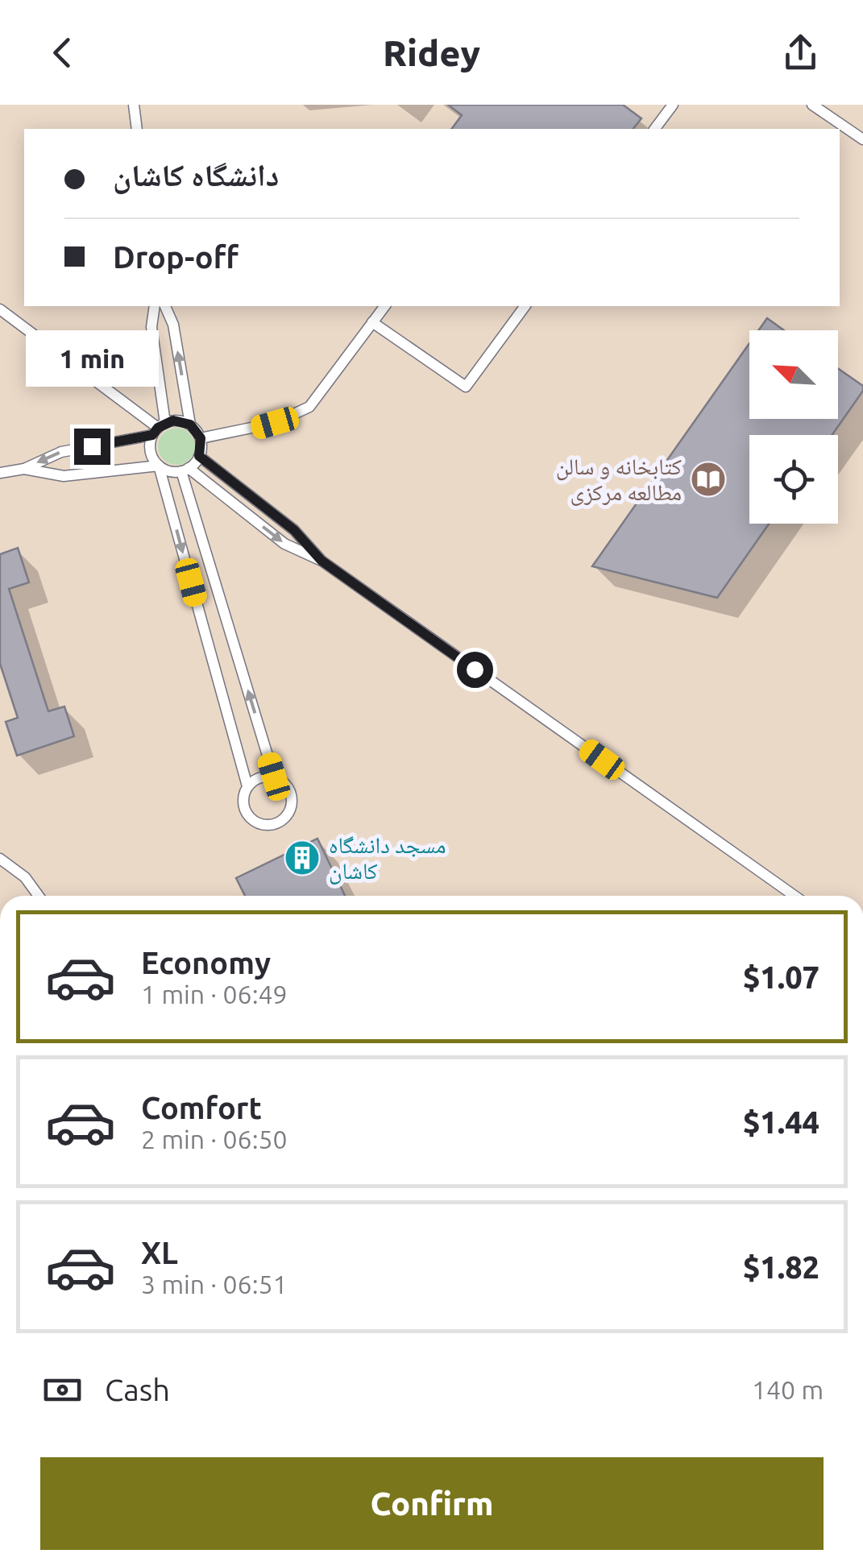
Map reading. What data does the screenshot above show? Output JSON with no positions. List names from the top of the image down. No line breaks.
{"places":{"library":["کتابخانه و سالن مطالعه مرکزی"],"building":["مسجد دانشگاه کاشان"]},"north":"top left","page":{"header":"Ridey","banner":["دانشگاه کاشان","Drop-off"],"bubble":"1 min","list":[{"name":"Economy","note":"1 min · 06:49","value":"$1.07"},{"name":"Comfort","note":"2 min · 06:50","value":"$1.44"},{"name":"XL","note":"3 min · 06:51","value":"$1.82"}],"pay":["Cash","140 m"],"buttons":"Confirm"}}
